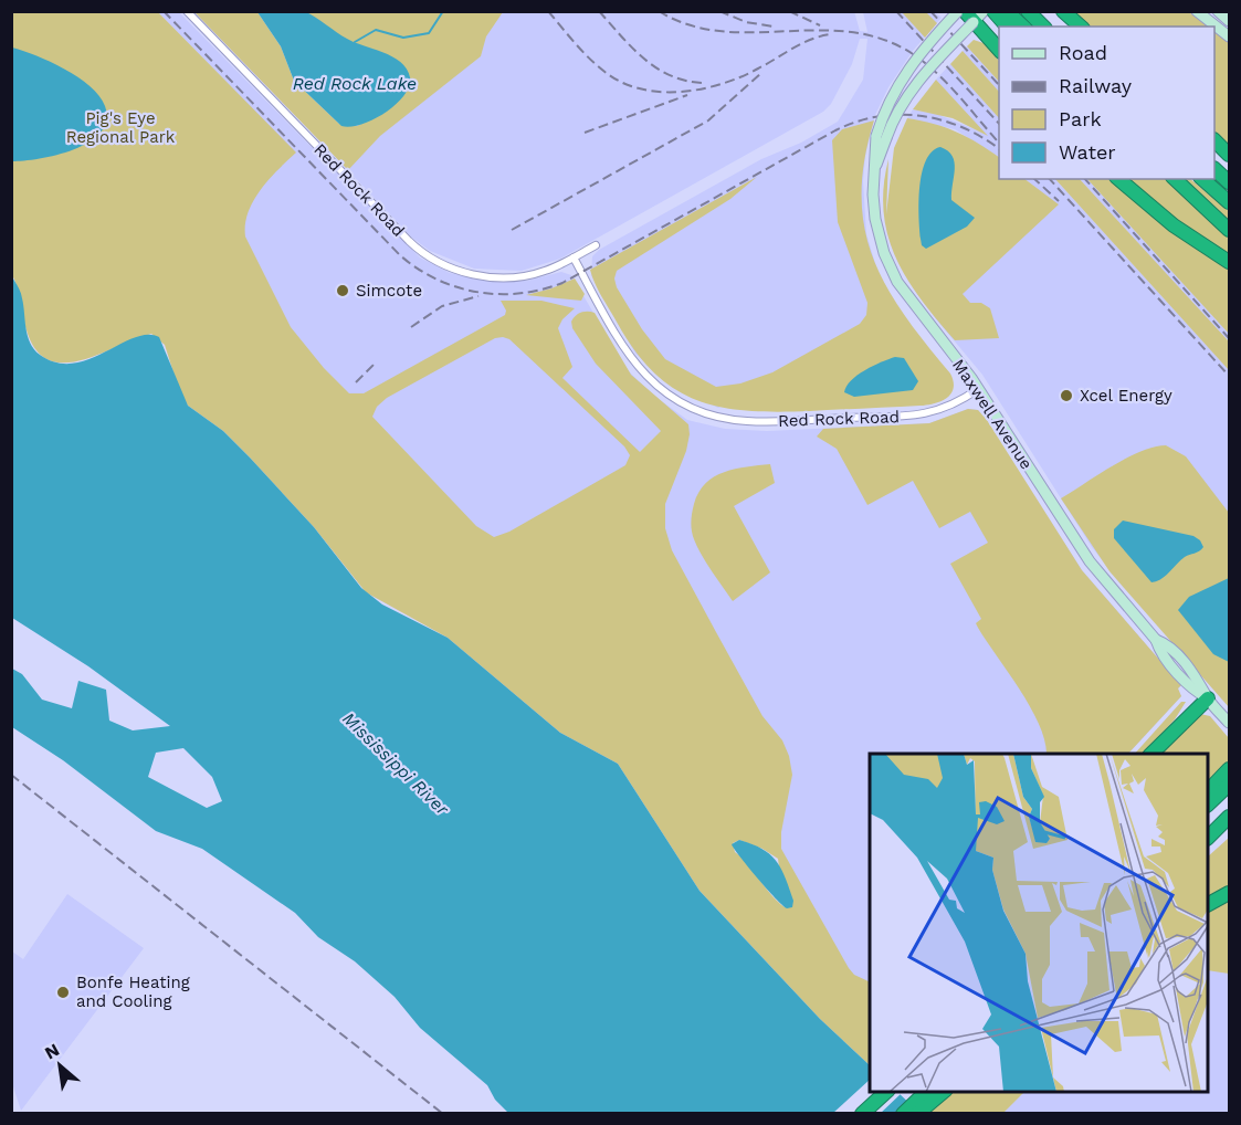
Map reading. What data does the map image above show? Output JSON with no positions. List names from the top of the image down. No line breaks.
{"streets":{"main road":["Maxwell Avenue"],"street":["Red Rock Road"]},"crossings":[["Red Rock Road","Maxwell Avenue"]],"water":["Red Rock Lake","Mississippi River"],"parks":["Pig's Eye Regional Park"],"places":["Simcote","Xcel Energy","Bonfe Heating and Cooling"],"legend":["Road","Railway","Park","Water"],"north":"top left"}
